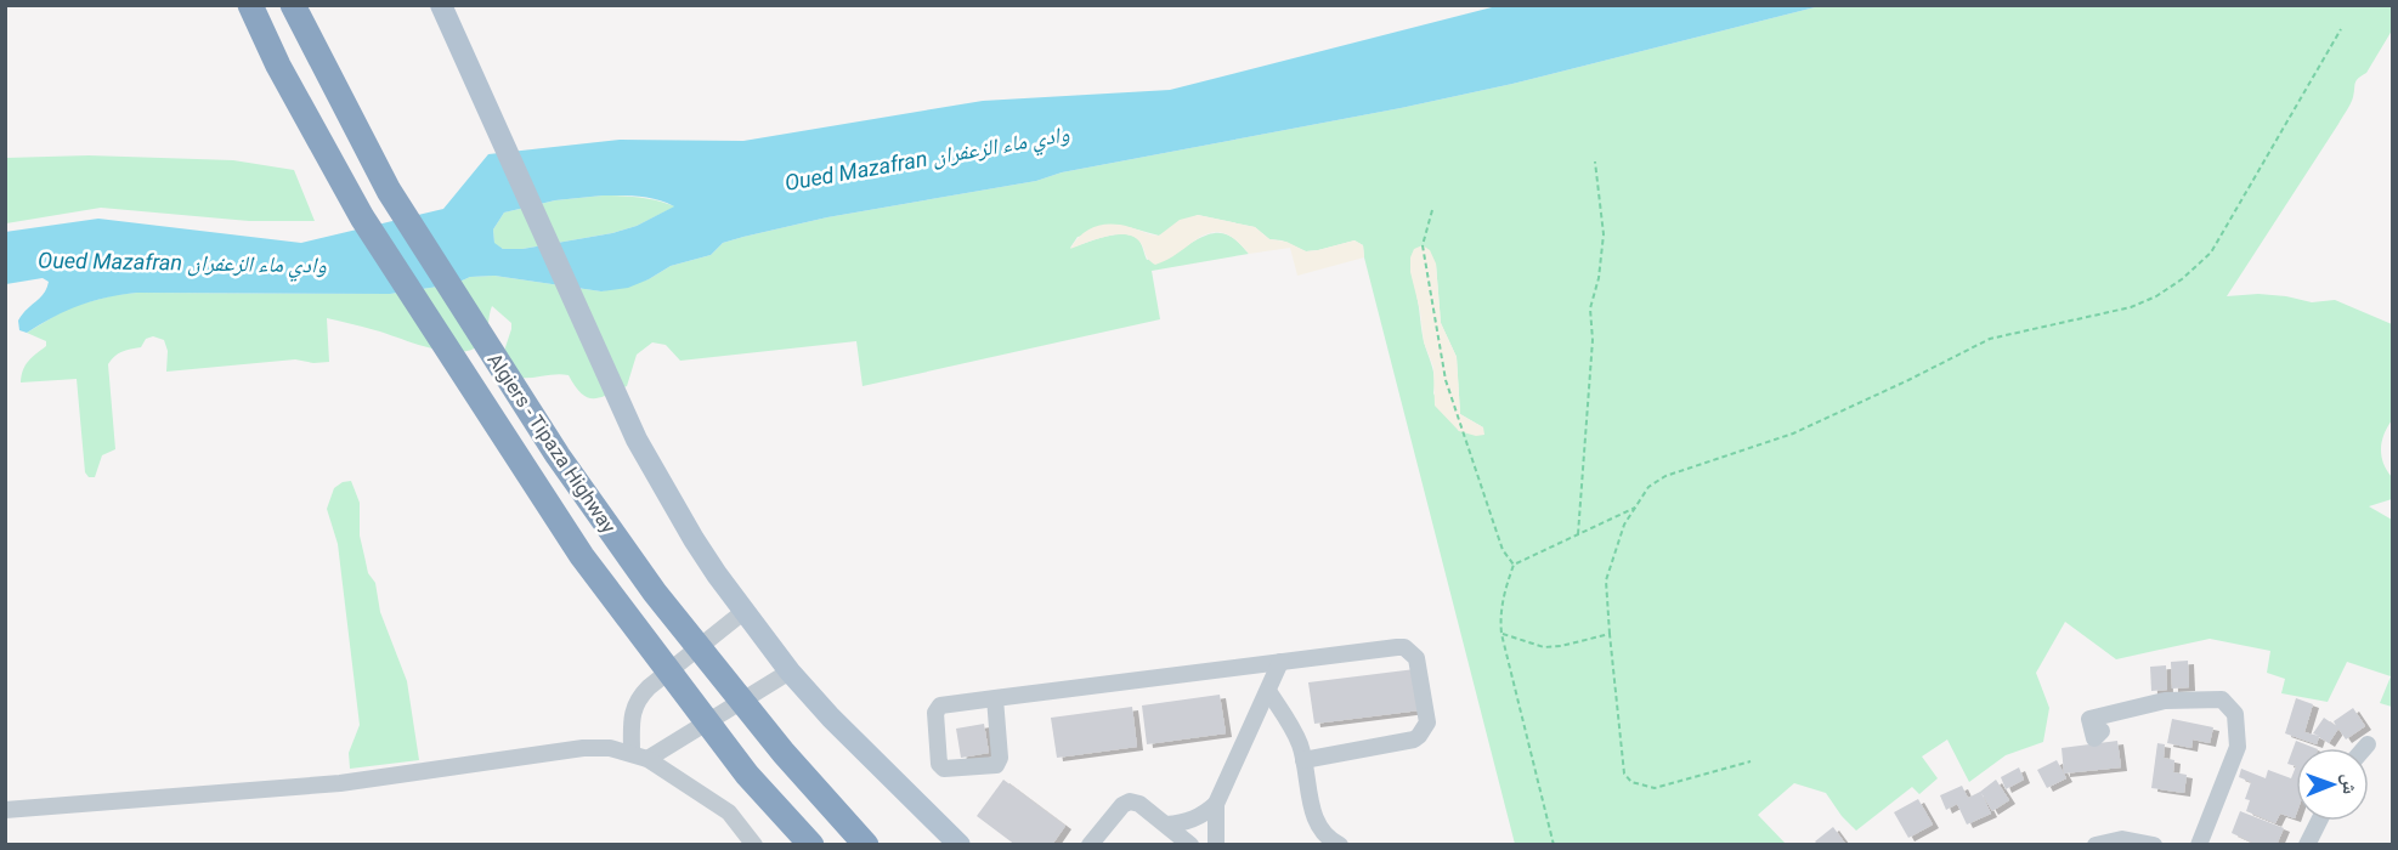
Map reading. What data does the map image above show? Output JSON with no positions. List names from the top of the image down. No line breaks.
{"streets":{"highway":["Algiers - Tipaza Highway"]},"water":["Oued Mazafran وادي ماء الزعفران"],"north":"right"}
